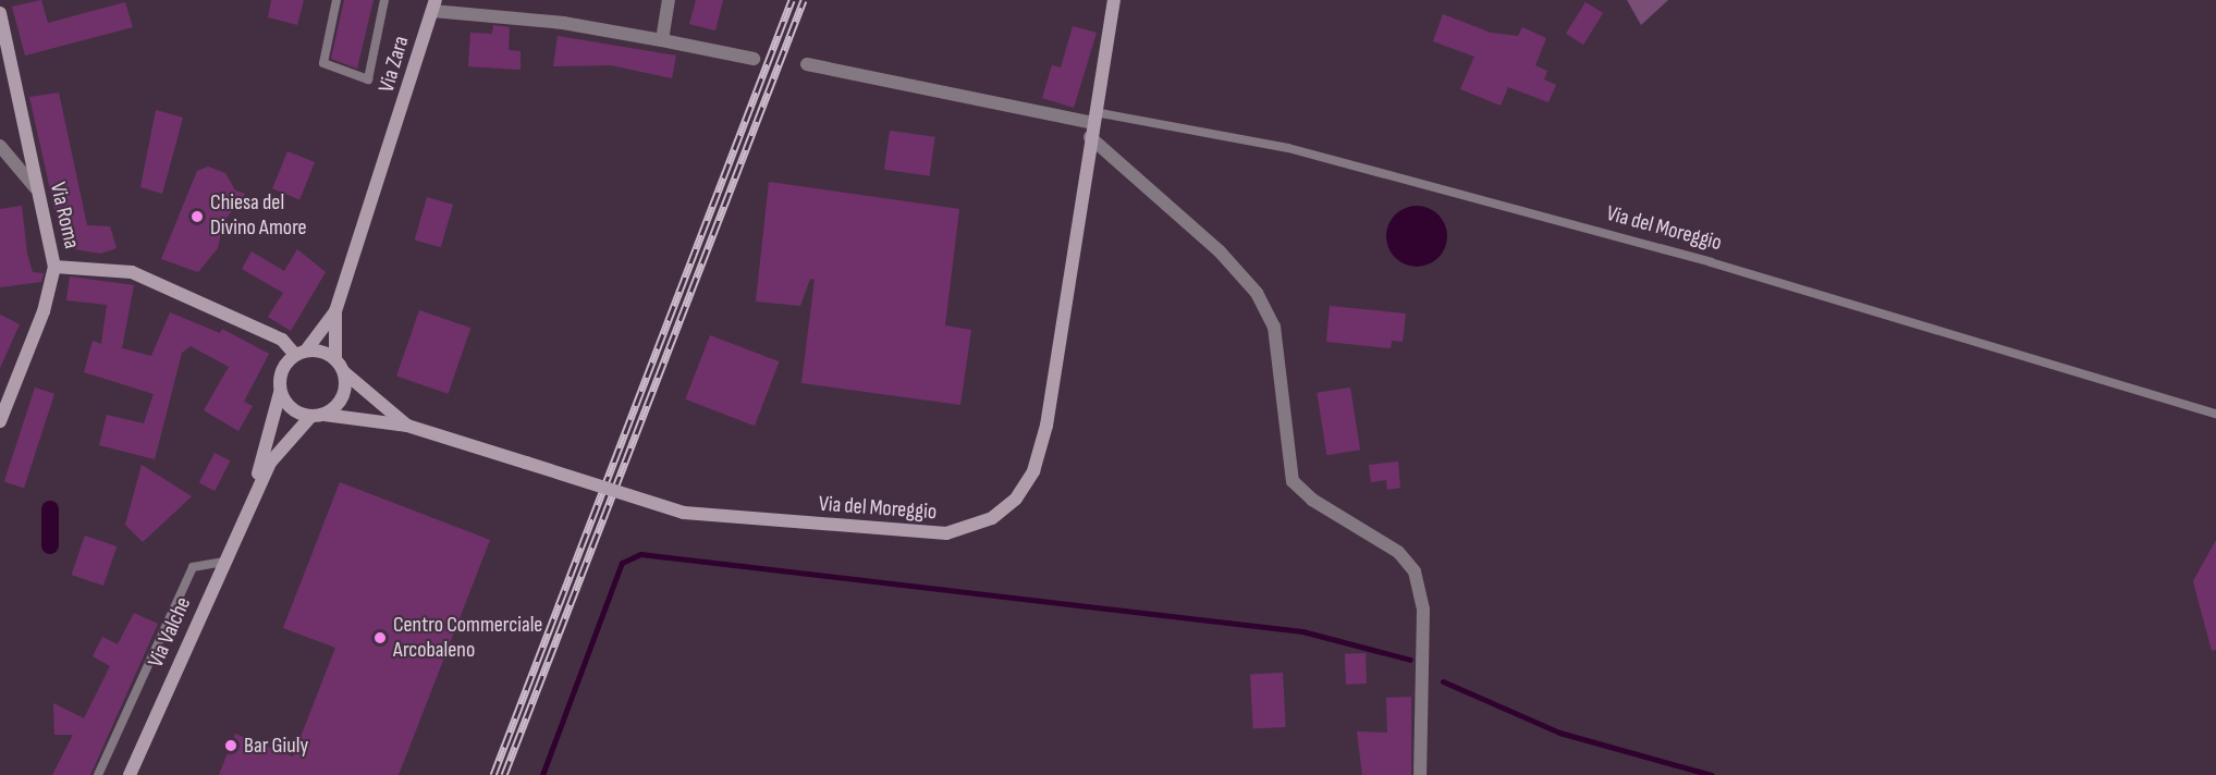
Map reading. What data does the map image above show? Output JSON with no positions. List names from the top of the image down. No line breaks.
{"streets":{"main road":["Via Zara","Via Roma","Via del Moreggio","Via Valche"]},"crossings":[["Via Zara","Via del Moreggio"],["Via Zara","Via Valche"],["Via del Moreggio","Via Valche"]],"places":["Chiesa del Divino Amore","Centro Commerciale Arcobaleno","Bar Giuly"]}
